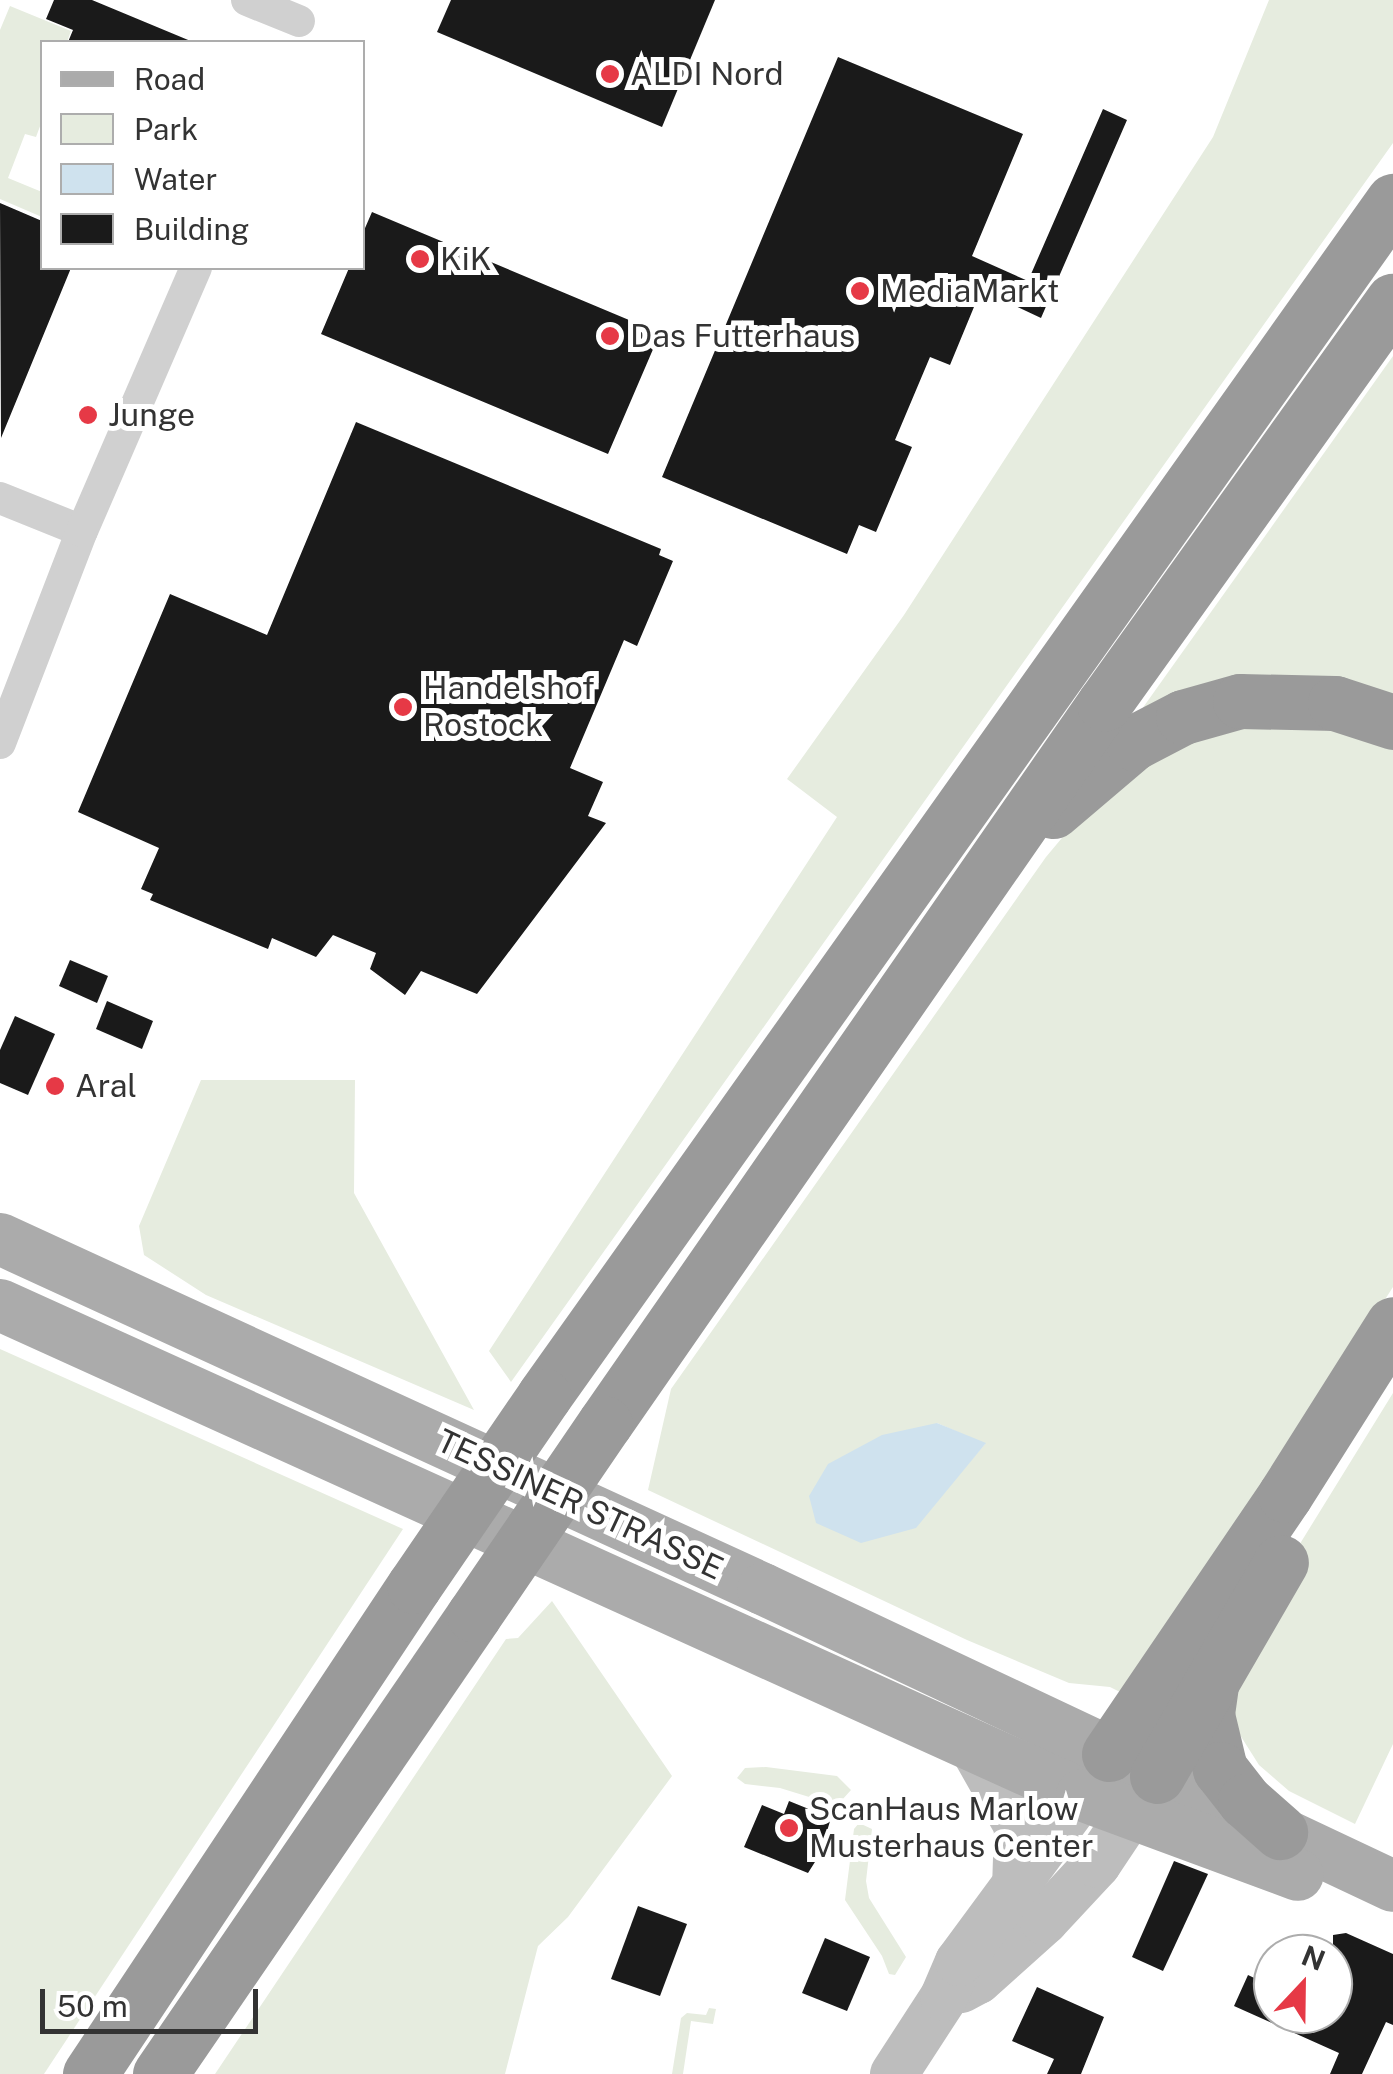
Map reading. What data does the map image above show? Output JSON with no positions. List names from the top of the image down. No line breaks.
{"streets":{"main road":["TESSINER STRASSE"]},"places":["ALDI Nord","KiK","MediaMarkt","Das Futterhaus","Junge","Handelshof Rostock","Aral","ScanHaus Marlow Musterhaus Center"],"legend":["Road","Park","Water","Building"],"scale_bar":"50 m","north":"top"}
